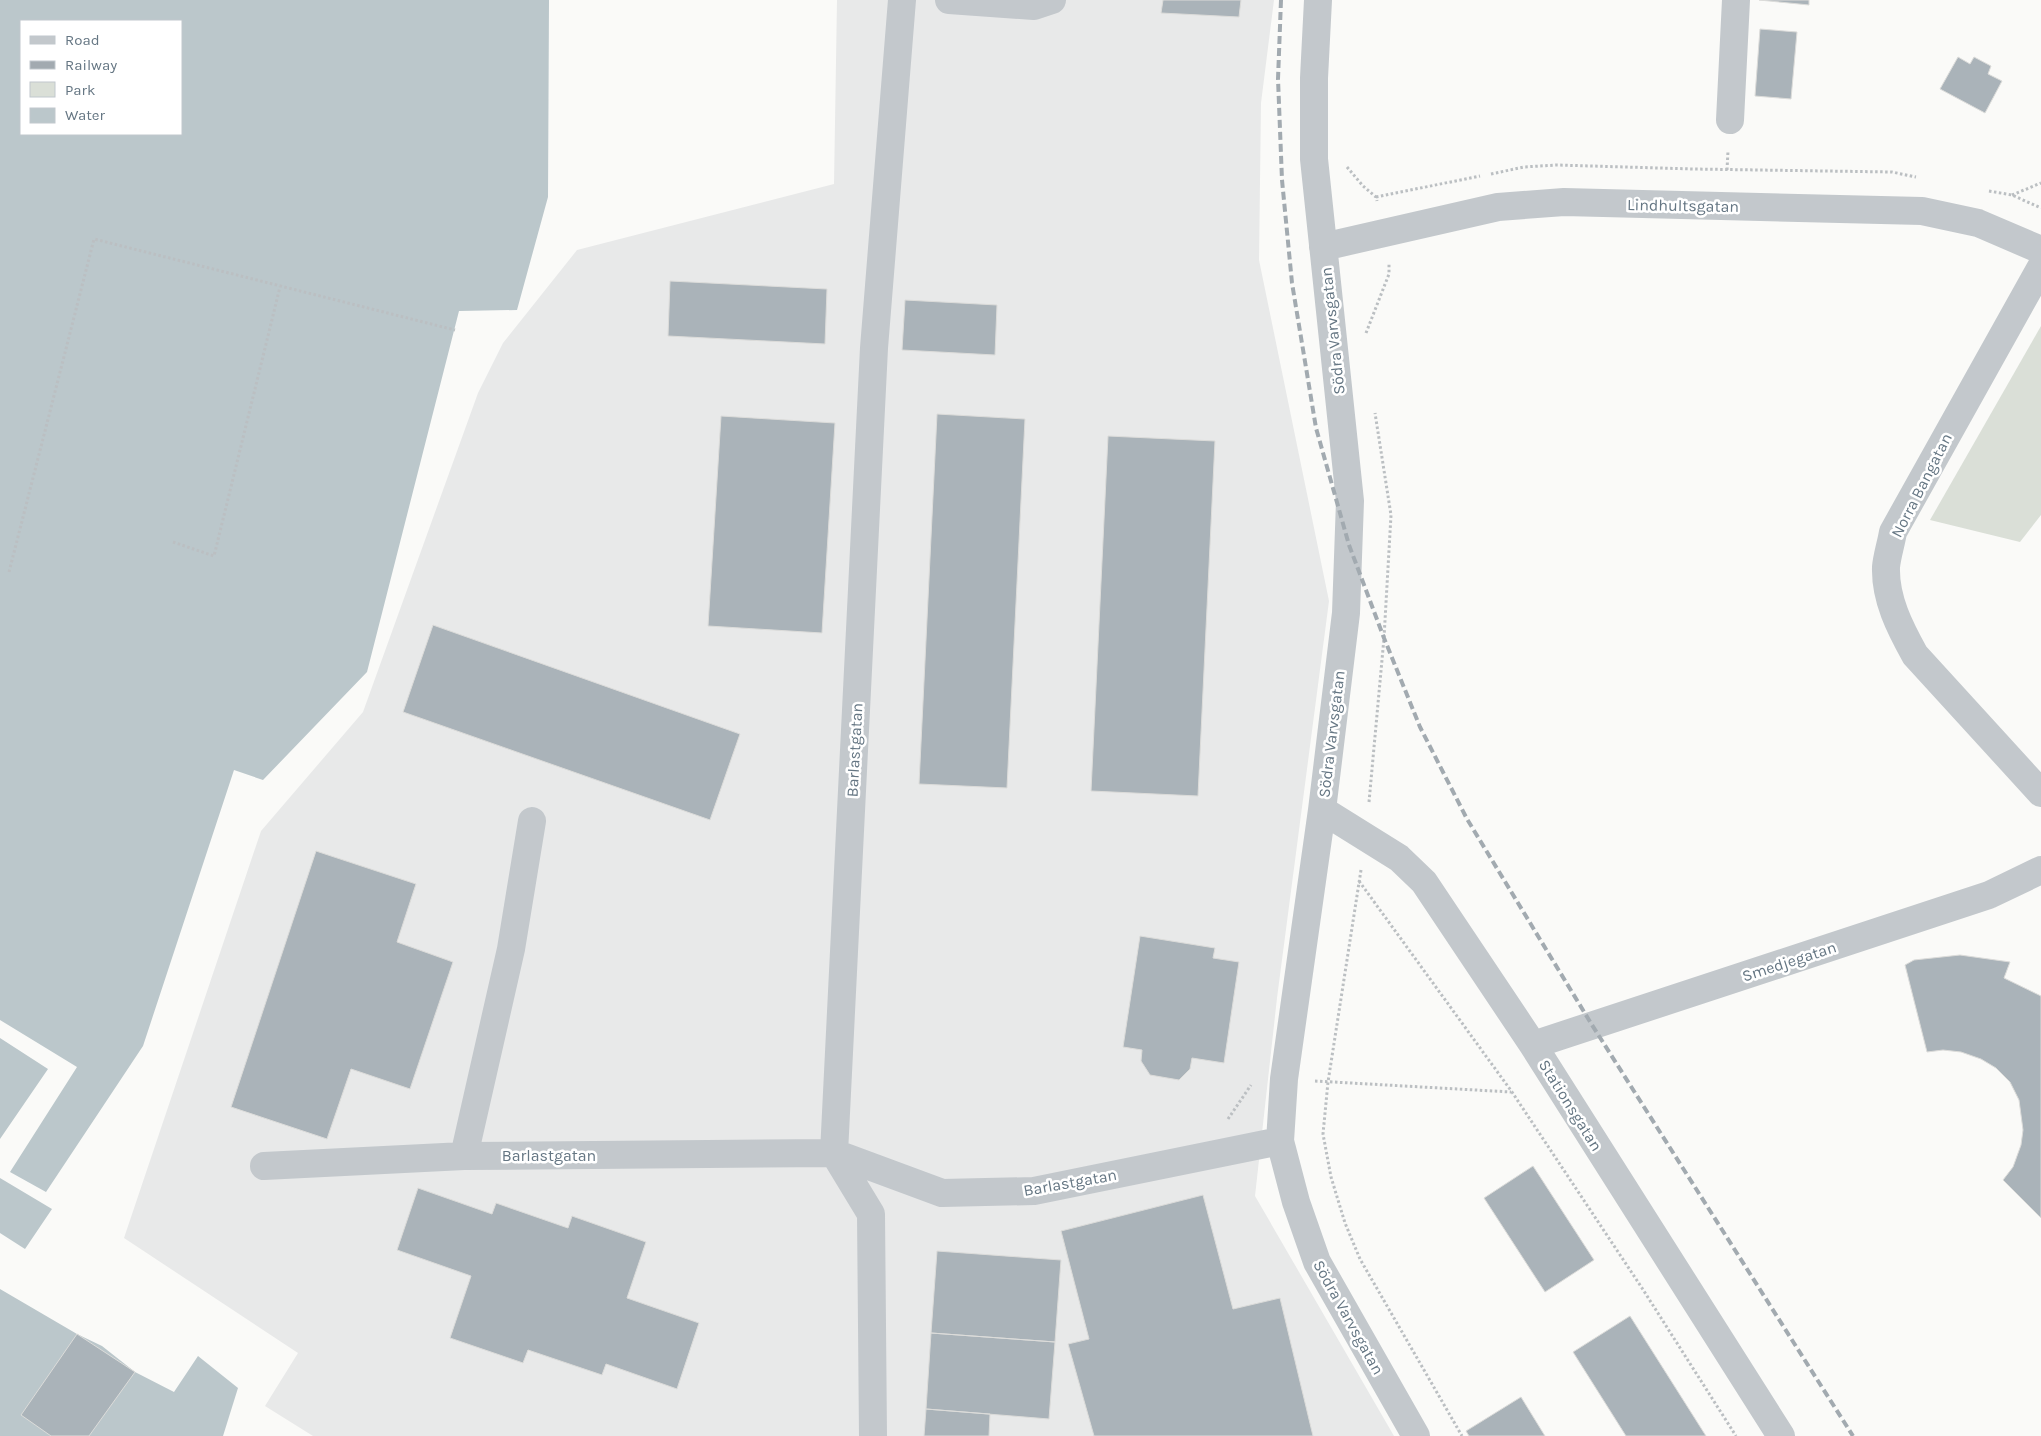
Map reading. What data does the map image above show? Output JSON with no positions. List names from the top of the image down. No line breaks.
{"streets":{"street":["Lindhultsgatan","Södra Varvsgatan","Norra Bangatan","Barlastgatan","Smedjegatan","Stationsgatan"]},"crossings":[["Lindhultsgatan","Södra Varvsgatan"],["Södra Varvsgatan","Barlastgatan"],["Södra Varvsgatan","Stationsgatan"],["Smedjegatan","Stationsgatan"]],"legend":["Road","Railway","Park","Water"]}
